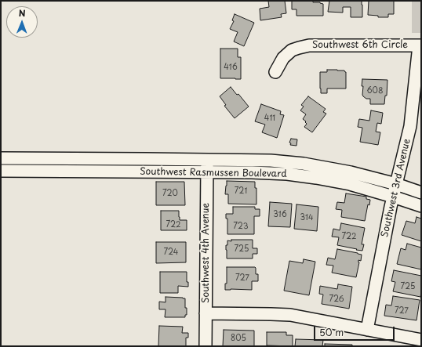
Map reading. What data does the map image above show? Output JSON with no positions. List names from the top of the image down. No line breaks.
{"streets":{"street":["Southwest 6th Circle","Southwest Rasmussen Boulevard","Southwest 3rd Avenue","Southwest 4th Avenue"]},"crossings":[["Southwest 6th Circle","Southwest 3rd Avenue"],["Southwest Rasmussen Boulevard","Southwest 3rd Avenue"],["Southwest Rasmussen Boulevard","Southwest 4th Avenue"]],"house_numbers":["416","608","411","721","720","316","314","722","723","722","725","724","727","725","726","727","805"],"scale_bar":"50 m","north":"top"}
